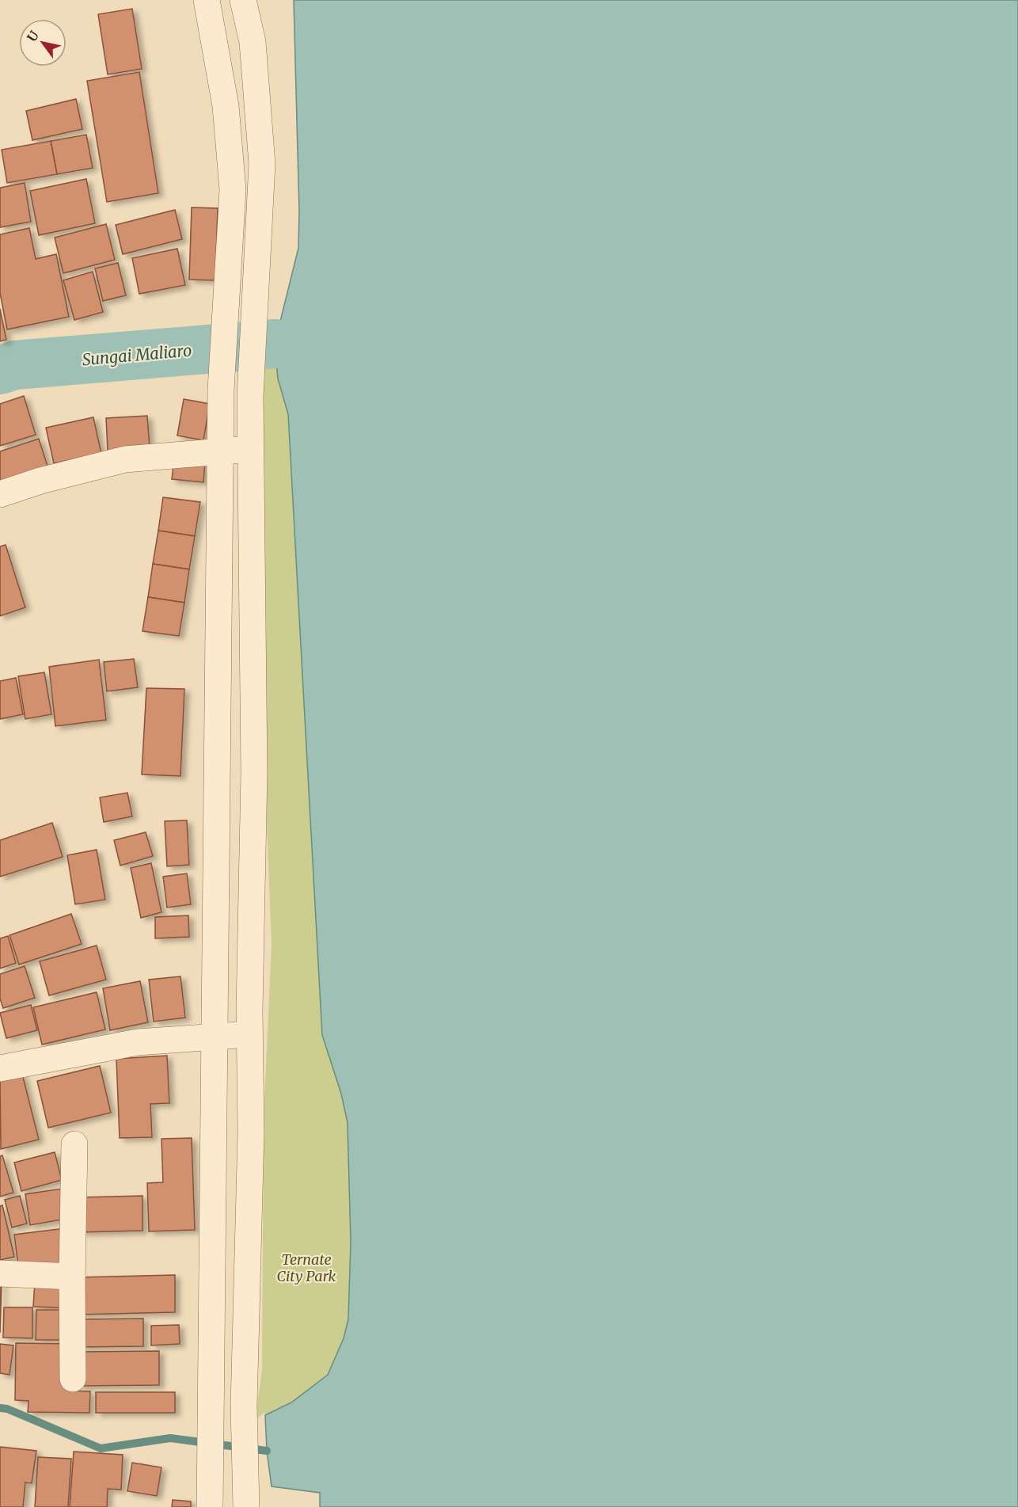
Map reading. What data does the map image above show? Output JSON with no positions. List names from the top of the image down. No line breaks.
{"water":["Sungai Maliaro"],"parks":["Ternate City Park"],"north":"top left"}
